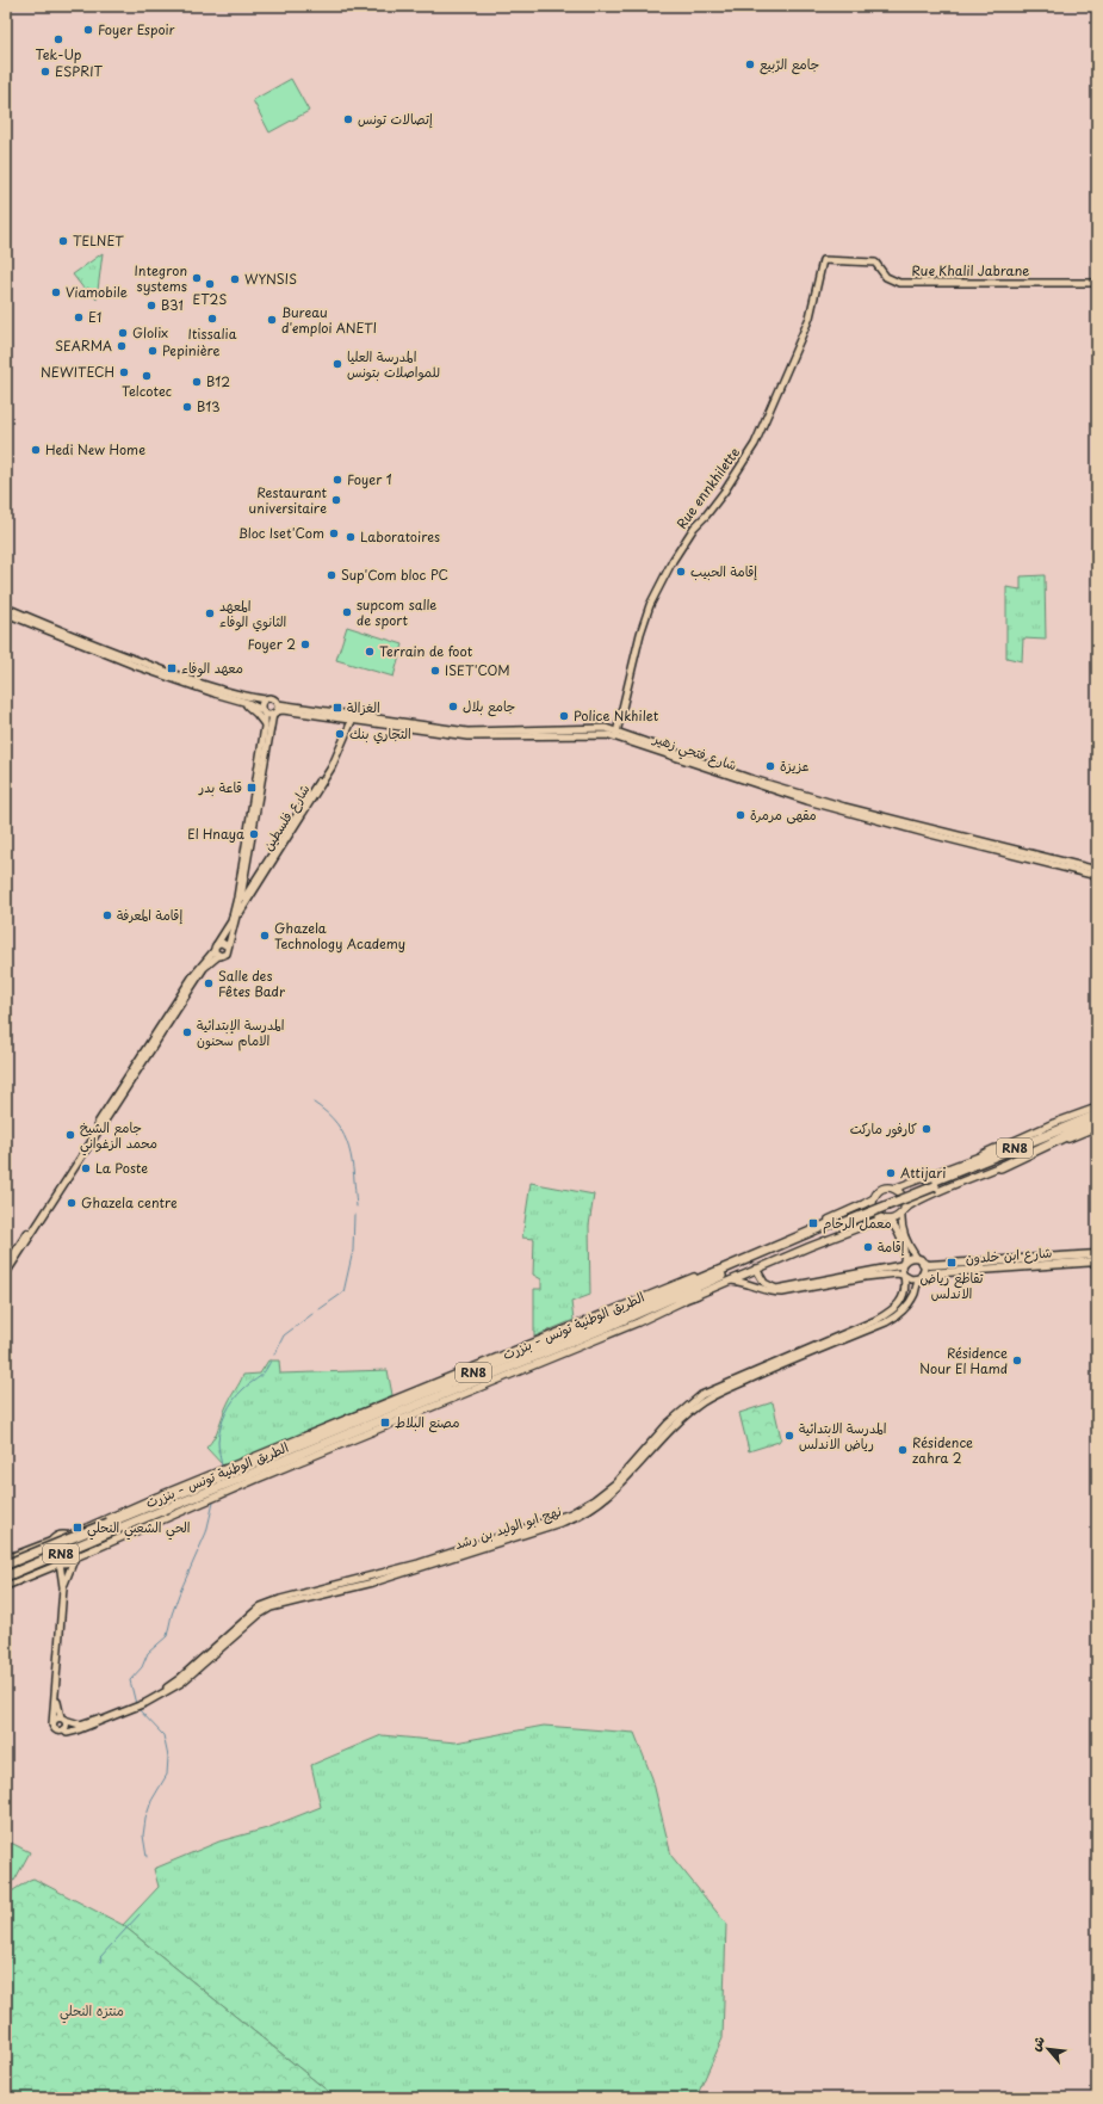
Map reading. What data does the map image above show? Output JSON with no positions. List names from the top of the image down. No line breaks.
{"streets":{"highway":["RN8","شارع ابن خلدون","الطريق الوطنية تونس - بنزرت"],"street":["Rue Khalil Jabrane","Rue ennkhilette","شارع فتحي زهير","شارع فلسطين","نهج ابو الوليد بن رشد"]},"crossings":[["Rue Khalil Jabrane","Rue ennkhilette"],["Rue ennkhilette","شارع فتحي زهير"],["شارع فتحي زهير","شارع فلسطين"],["RN8","الطريق الوطنية تونس - بنزرت"],["شارع ابن خلدون","نهج ابو الوليد بن رشد"]],"parks":["منتزه النحلي"],"places":{"other":["Foyer Espoir","Tek-Up","جامع الرّبيع","ESPRIT","إتصالات تونس","TELNET","Integron systems","WYNSIS","ET2S","Viamobile","B31","E1","Itissalia","Bureau d'emploi ANETI","Glolix","SEARMA","Pepinière","المدرسة العليا للمواصلات بتونس","NEWITECH","Telcotec","B12","B13","Hedi New Home","Foyer 1","Restaurant universitaire","Bloc Iset'Com","Laboratoires","إقامة الحبيب","Sup'Com bloc PC","supcom salle de sport","المعهد الثانوي الوفاء","Foyer 2","Terrain de foot","ISET'COM","جامع بلال","Police Nkhilet","التجاري بنك","عزيزة","مقهى مرمرة","El Hnaya","إقامة المعرفة","Ghazela Technology Academy","Salle des Fêtes Badr","المدرسة الإبتدائية الامام سحنون","كارفور ماركت","جامع الشيخ محمد الزغواني","La Poste","Attijari","Ghazela centre","إقامة","Résidence Nour El Hamd","المدرسة الابتدائية رياض الاندلس","Résidence zahra 2"],"transit":["معهد الوفاء","الغزالة","قاعة بدر","معمل الرخام","تقاطع رياض الاندلس","مصنع البلاط","الحي الشعبي النحلي"]},"north":"top left"}
